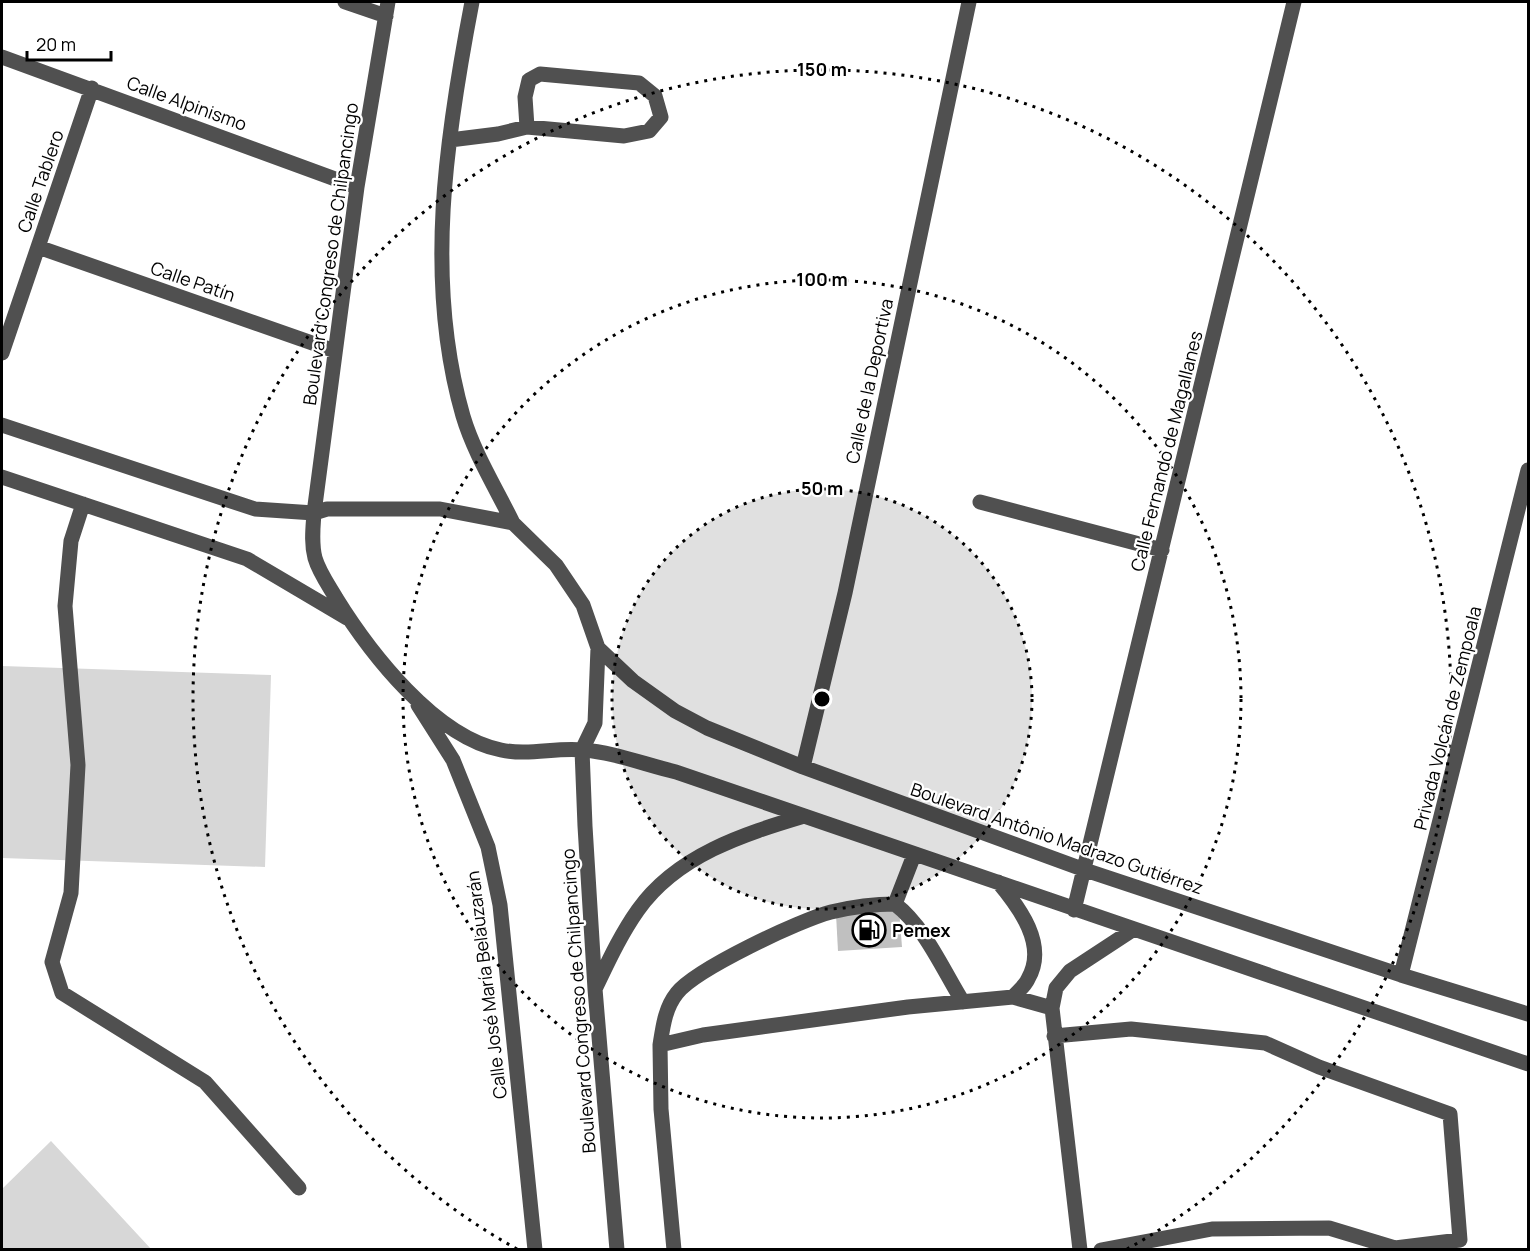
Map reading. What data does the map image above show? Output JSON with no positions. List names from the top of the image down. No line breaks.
{"streets":{"street":["Calle Alpinismo","Calle Tablero","Boulevard Congreso de Chilpancingo","Calle Patín","Calle de la Deportiva","Calle Fernando de Magallanes","Privada Volcán de Zempoala","Boulevard Antônio Madrazo Gutiérrez","Calle José María Belauzarán"]},"crossings":[["Calle Alpinismo","Calle Tablero"],["Calle Alpinismo","Boulevard Congreso de Chilpancingo"],["Calle Tablero","Calle Patín"],["Boulevard Congreso de Chilpancingo","Calle Patín"],["Boulevard Congreso de Chilpancingo","Calle José María Belauzarán"],["Calle de la Deportiva","Boulevard Antônio Madrazo Gutiérrez"],["Calle Fernando de Magallanes","Boulevard Antônio Madrazo Gutiérrez"],["Privada Volcán de Zempoala","Boulevard Antônio Madrazo Gutiérrez"]],"places":{"fuel station":["Pemex"]},"scale_bar":"20 m","rings":["150 m","100 m","50 m"]}
